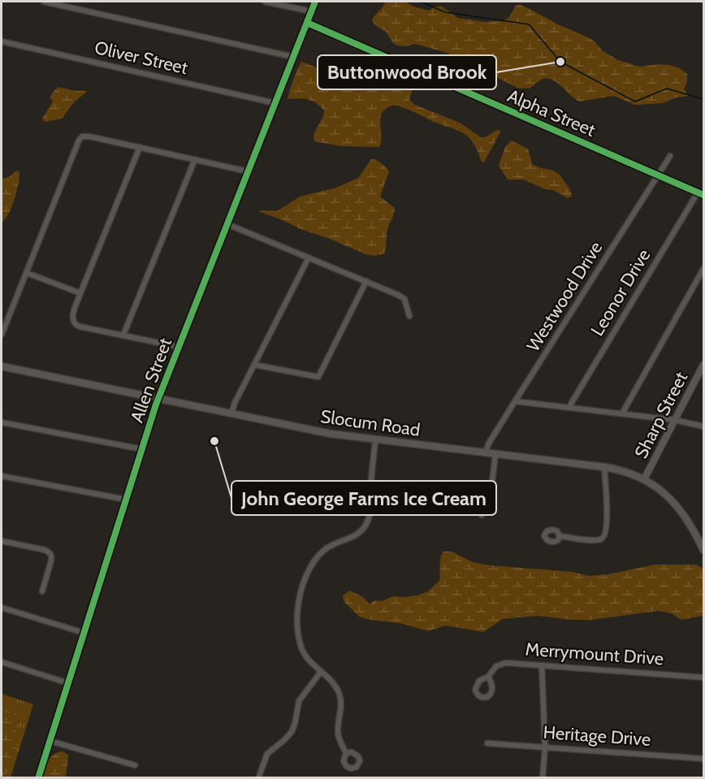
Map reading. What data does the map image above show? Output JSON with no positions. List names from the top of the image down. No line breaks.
{"streets":{"main road":["Slocum Road"],"street":["Oliver Street","Alpha Street","Leonor Drive","Westwood Drive","Allen Street","Sharp Street","Merrymount Drive","Heritage Drive"]},"crossings":[["Oliver Street","Allen Street"],["Alpha Street","Leonor Drive"],["Alpha Street","Westwood Drive"],["Alpha Street","Allen Street"],["Westwood Drive","Slocum Road"],["Allen Street","Slocum Road"],["Sharp Street","Slocum Road"]],"places":["Buttonwood Brook","John George Farms Ice Cream"]}
